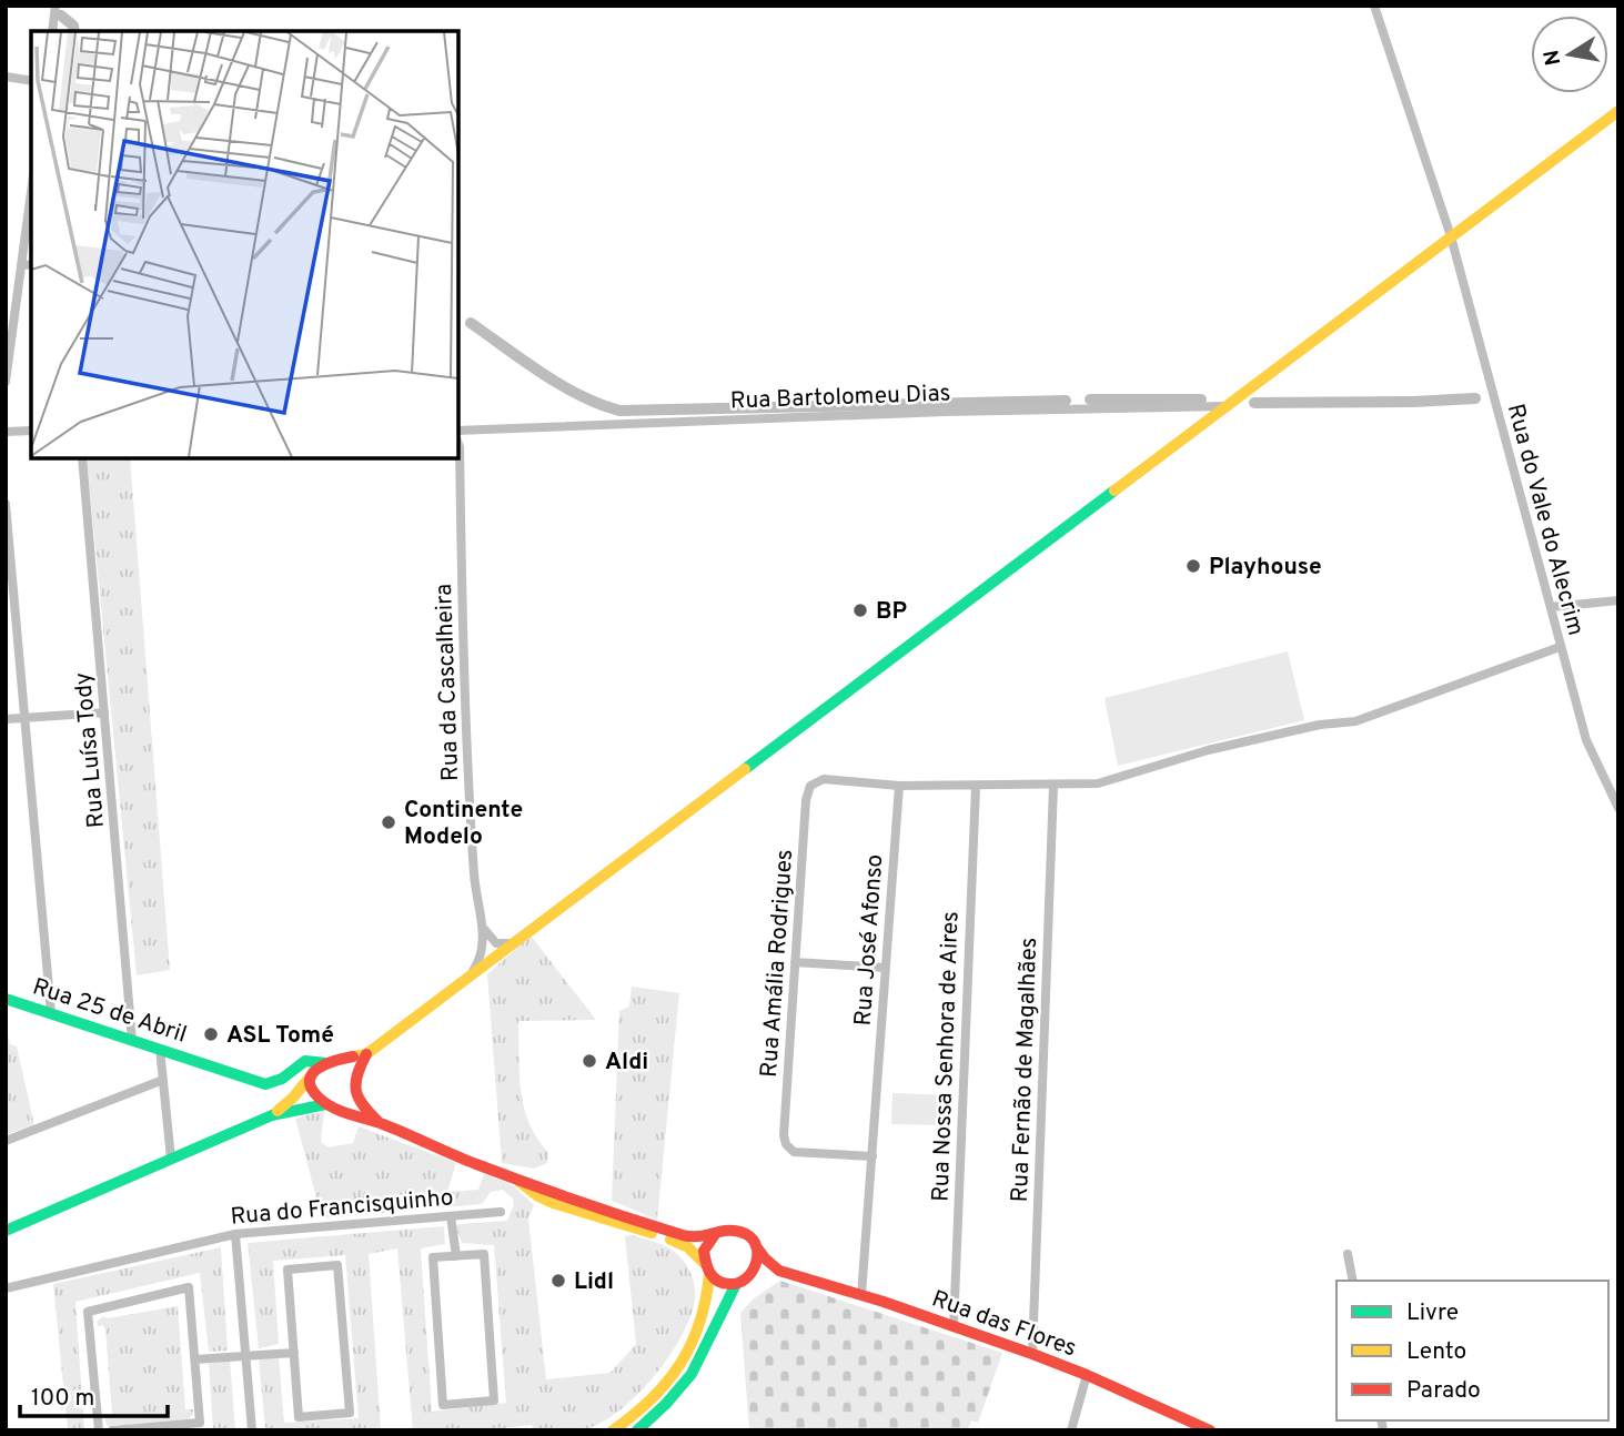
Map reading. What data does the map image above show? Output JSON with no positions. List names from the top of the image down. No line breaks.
{"streets":{"main road":["Rua 25 de Abril","Rua das Flores"],"street":["Rua Bartolomeu Dias","Rua do Vale do Alecrim","Rua da Cascalheira","Rua Luísa Tody","Rua José Afonso","Rua Amália Rodrigues","Rua Nossa Senhora de Aires","Rua Fernão de Magalhães","Rua do Francisquinho"]},"crossings":[["Rua Luísa Tody","Rua 25 de Abril"],["Rua José Afonso","Rua Amália Rodrigues"],["Rua José Afonso","Rua das Flores"],["Rua Nossa Senhora de Aires","Rua das Flores"],["Rua Fernão de Magalhães","Rua das Flores"]],"places":["Playhouse","BP","Continente Modelo","ASL Tomé","Aldi","Lidl"],"legend":["Livre","Lento","Parado"],"scale_bar":"100 m","north":"left"}
